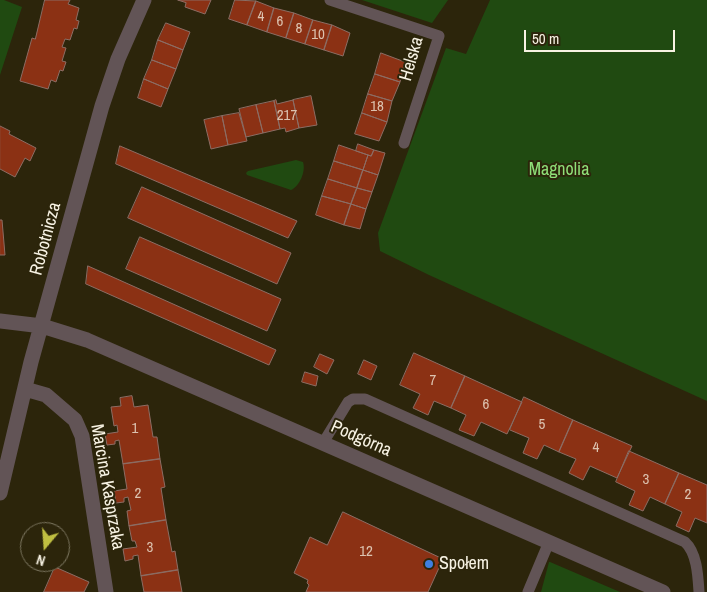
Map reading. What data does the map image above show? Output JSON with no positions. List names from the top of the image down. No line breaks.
{"streets":{"street":["Robotnicza","Podgórna","Marcina Kasprzaka"],"lane":["Helska"]},"crossings":[["Robotnicza","Podgórna"],["Robotnicza","Marcina Kasprzaka"]],"parks":["Magnolia"],"places":["Społem"],"house_numbers":["4","6","8","10","18","217","7","6","5","1","4","3","2","2","3","12"],"scale_bar":"50 m","north":"bottom"}
